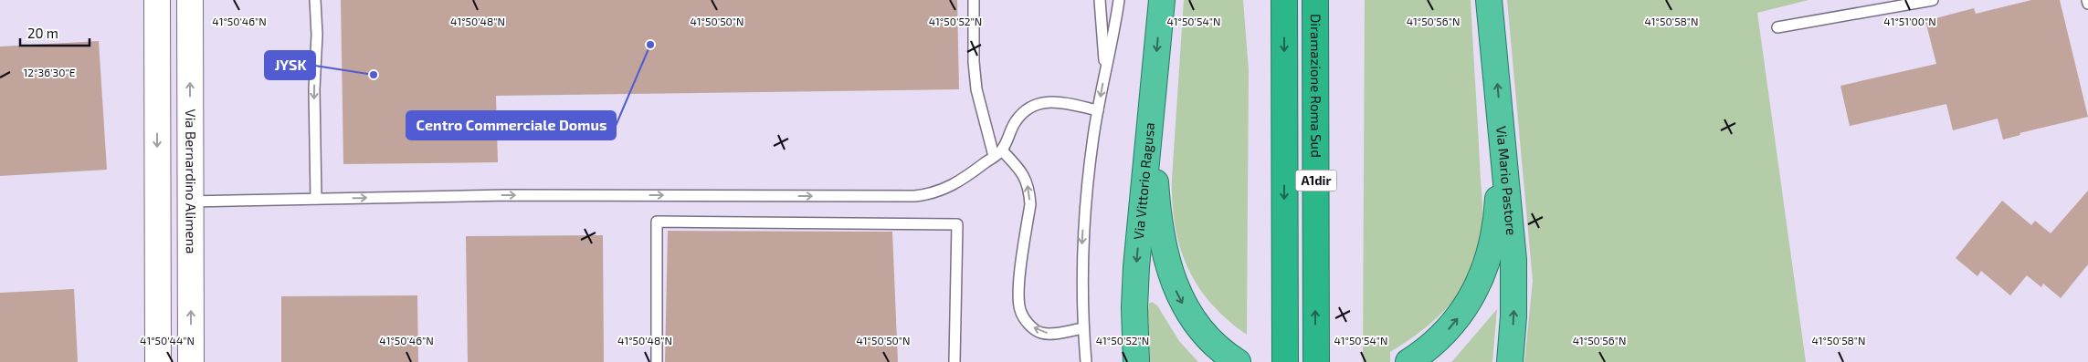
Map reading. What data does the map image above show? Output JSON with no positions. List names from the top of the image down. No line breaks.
{"streets":{"highway":["Diramazione Roma Sud","Via Vittorio Ragusa","A1dir","Via Mario Pastore"],"street":["Via Bernardino Alimena"]},"places":["Centro Commerciale Domus","JYSK"],"scale_bar":"20 m","coordinates":["41°50'46\"N","41°50'48\"N","41°50'50\"N","41°50'52\"N","41°50'54\"N","41°50'56\"N","41°50'58\"N","41°51'00\"N","12°36'30\"E","41°50'44\"N"]}
